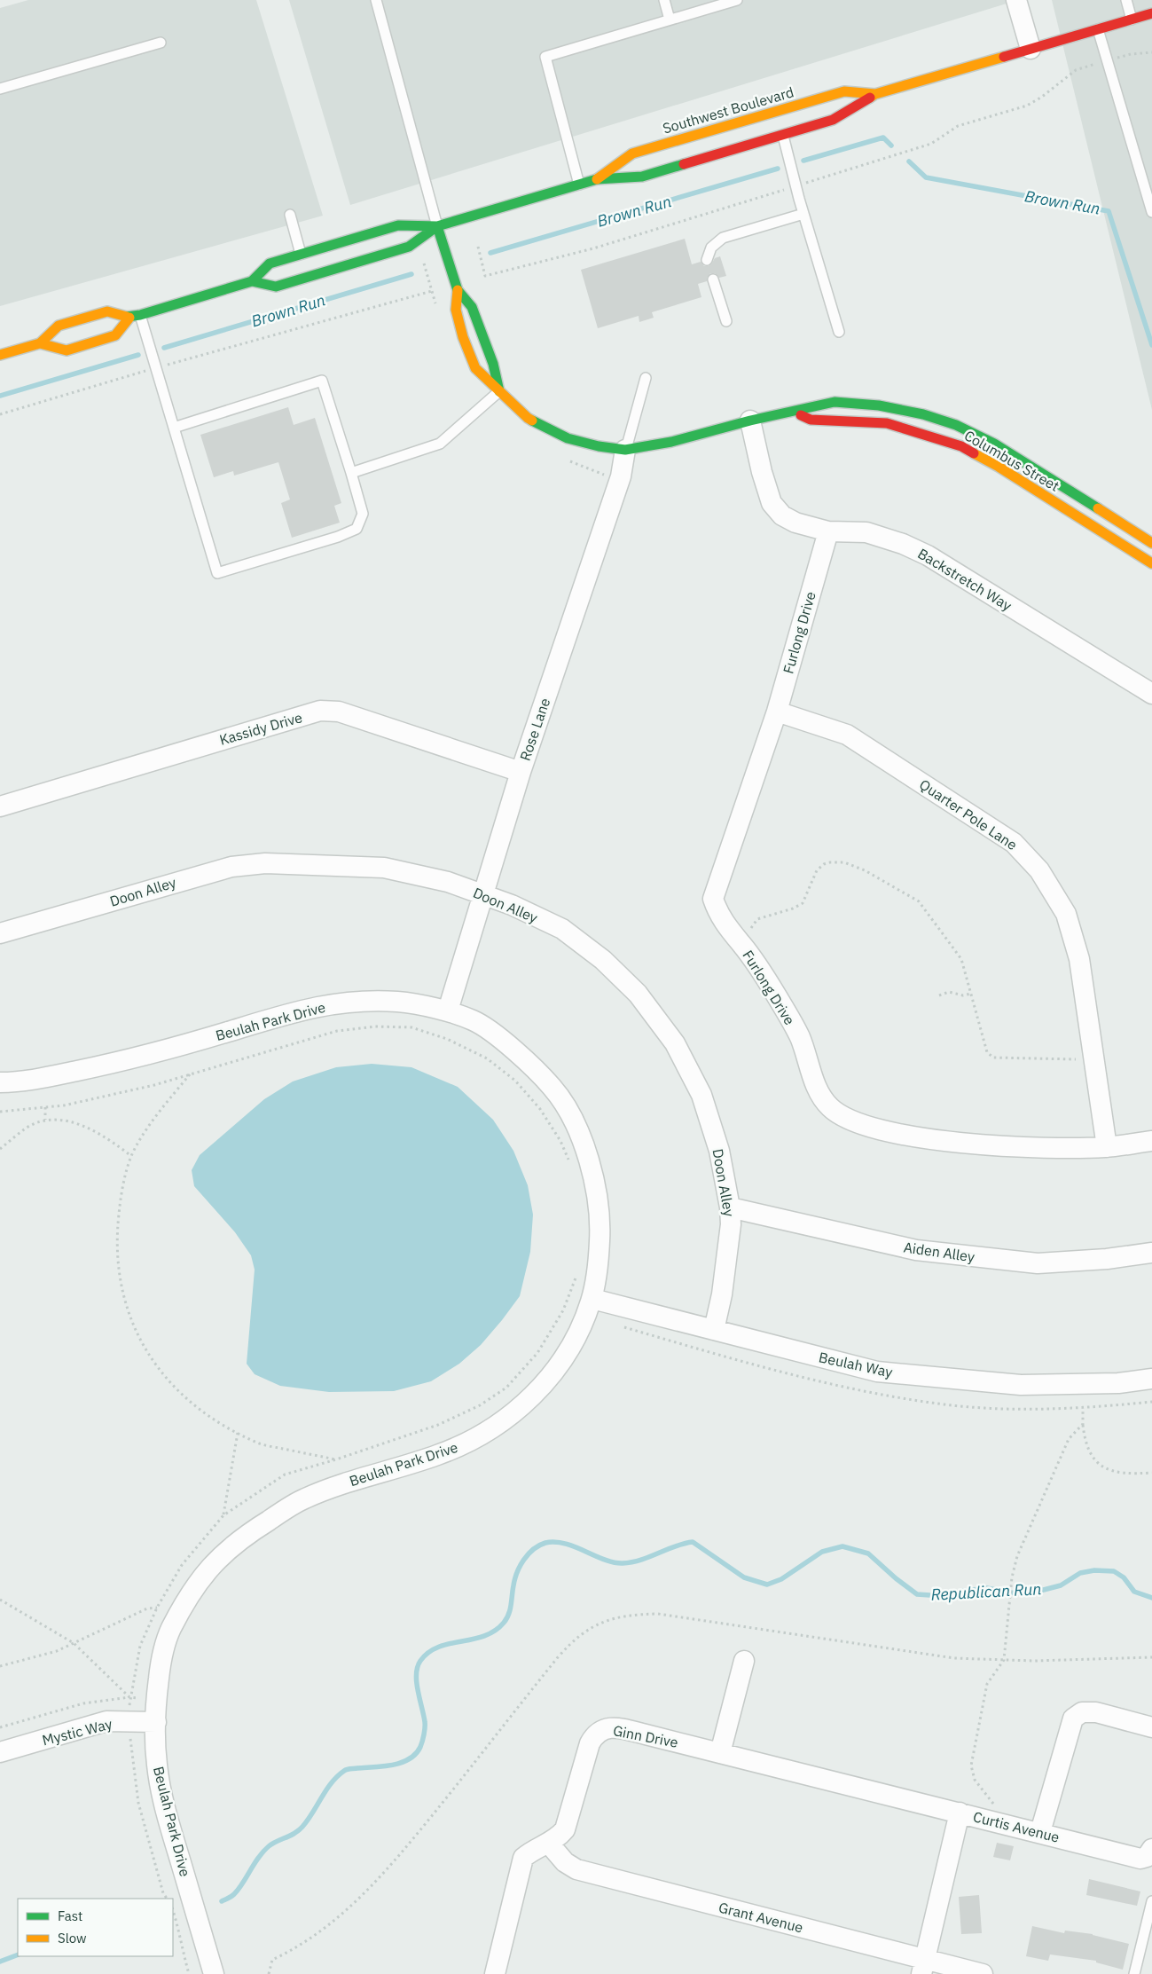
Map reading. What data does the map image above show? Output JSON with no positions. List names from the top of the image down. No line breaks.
{"streets":{"street":["Southwest Boulevard","Columbus Street","Backstretch Way","Furlong Drive","Kassidy Drive","Rose Lane","Quarter Pole Lane","Doon Alley","Beulah Park Drive","Aiden Alley","Beulah Way","Mystic Way","Ginn Drive","Curtis Avenue","Grant Avenue"]},"crossings":[["Southwest Boulevard","Columbus Street"],["Columbus Street","Backstretch Way"],["Columbus Street","Rose Lane"],["Backstretch Way","Furlong Drive"],["Furlong Drive","Quarter Pole Lane"],["Kassidy Drive","Rose Lane"],["Rose Lane","Doon Alley"],["Rose Lane","Beulah Park Drive"],["Doon Alley","Aiden Alley"],["Doon Alley","Beulah Way"],["Beulah Park Drive","Beulah Way"],["Beulah Park Drive","Mystic Way"],["Ginn Drive","Curtis Avenue"],["Ginn Drive","Grant Avenue"],["Curtis Avenue","Grant Avenue"]],"water":["Brown Run","Republican Run"],"legend":["Fast","Slow"]}
